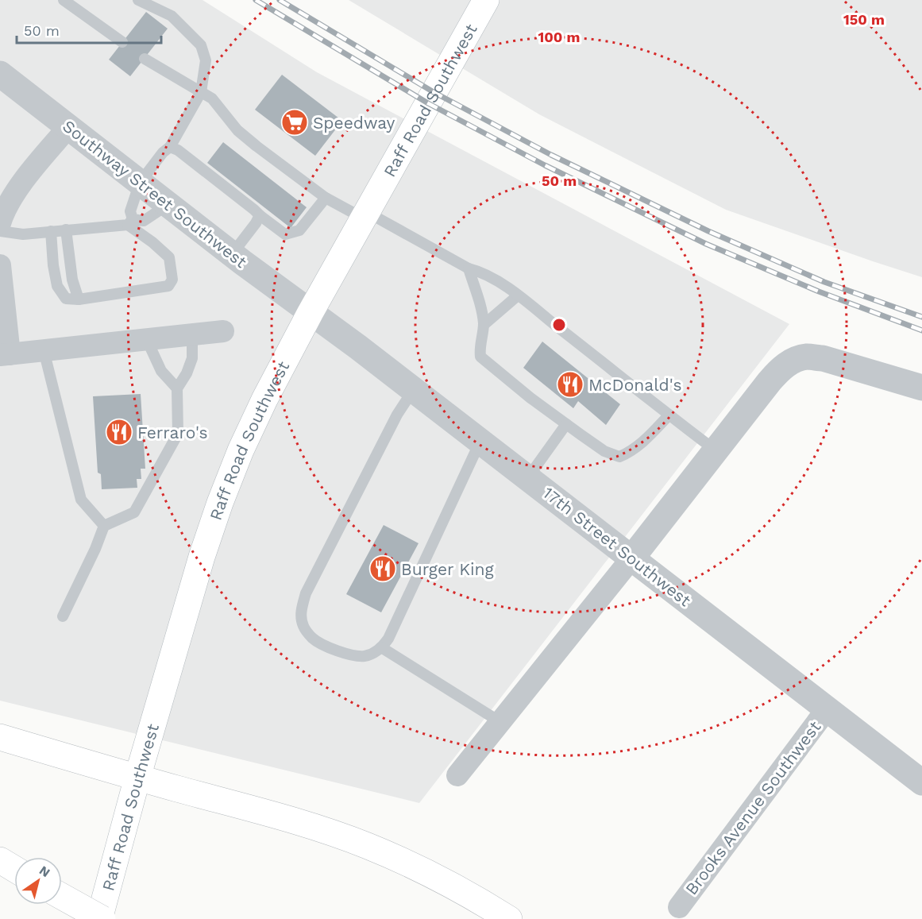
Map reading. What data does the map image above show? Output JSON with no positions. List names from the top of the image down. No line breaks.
{"streets":{"main road":["Raff Road Southwest"],"street":["Southway Street Southwest","17th Street Southwest","Brooks Avenue Southwest"]},"crossings":[["Raff Road Southwest","Southway Street Southwest"],["Raff Road Southwest","17th Street Southwest"],["Southway Street Southwest","17th Street Southwest"],["17th Street Southwest","Brooks Avenue Southwest"]],"places":{"supermarket":["Speedway"],"restaurant":["McDonald's","Ferraro's","Burger King"]},"scale_bar":"50 m","north":"top right","rings":["150 m","100 m","50 m"]}
